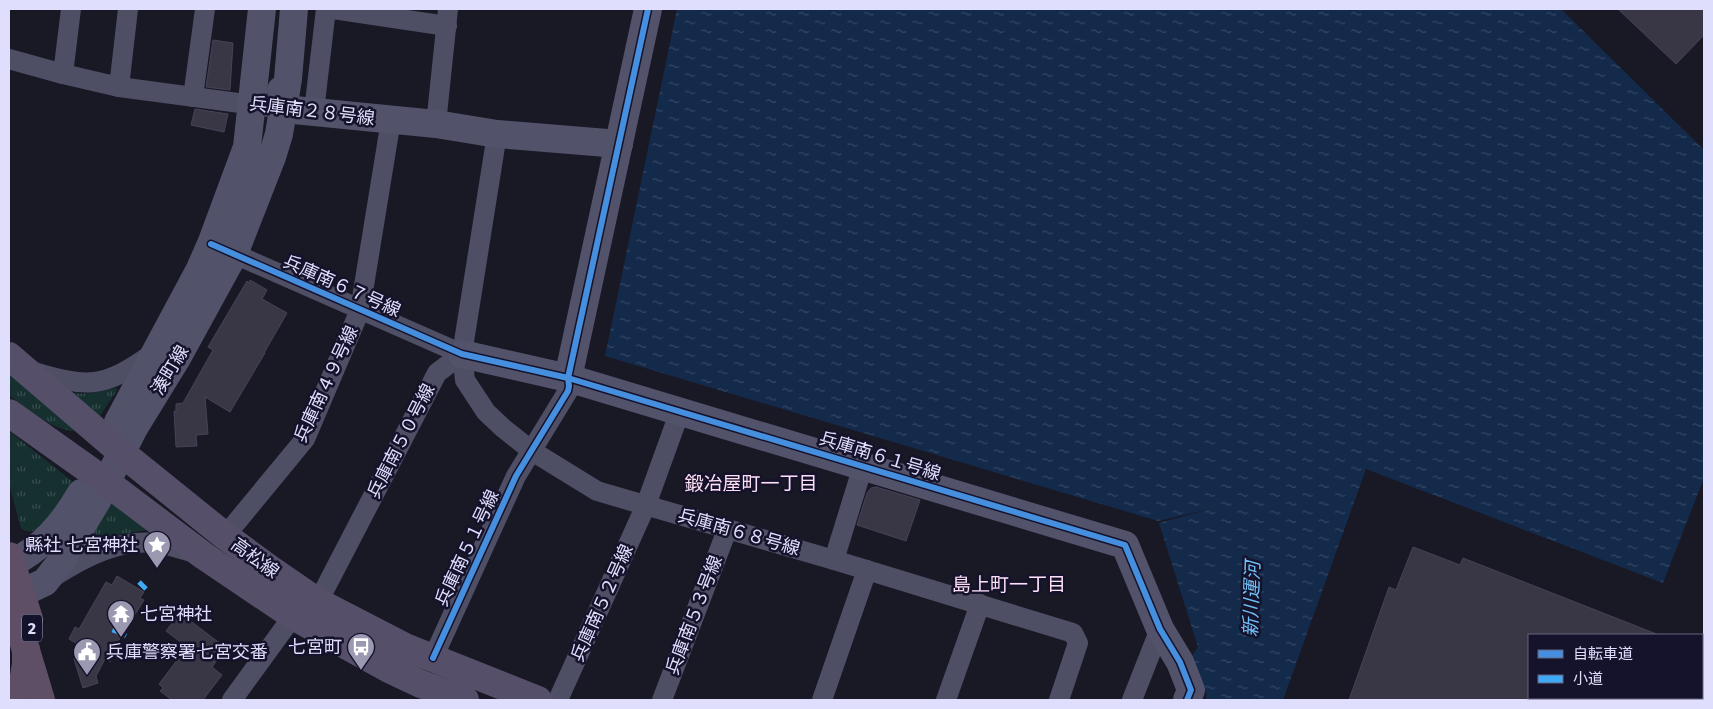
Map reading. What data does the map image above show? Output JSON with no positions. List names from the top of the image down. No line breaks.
{"streets":{"highway":["2"],"main road":["高松線"],"street":["兵庫南２８号線","兵庫南６７号線","湊町線","兵庫南４９号線","兵庫南５０号線","兵庫南６１号線","兵庫南６８号線","兵庫南５１号線","兵庫南５２号線","兵庫南５３号線"]},"crossings":[["兵庫南２８号線","湊町線"],["兵庫南２８号線","兵庫南４９号線"],["兵庫南６７号線","湊町線"],["兵庫南６７号線","兵庫南４９号線"],["兵庫南６７号線","兵庫南５０号線"],["兵庫南６７号線","兵庫南６１号線"],["兵庫南６７号線","兵庫南６８号線"],["湊町線","高松線"],["湊町線","2"],["兵庫南４９号線","高松線"],["兵庫南５０号線","兵庫南６１号線"],["兵庫南５０号線","兵庫南６８号線"],["兵庫南５０号線","高松線"],["兵庫南６１号線","兵庫南６８号線"],["兵庫南６１号線","兵庫南５１号線"],["兵庫南６１号線","兵庫南５２号線"],["兵庫南６８号線","兵庫南５１号線"],["兵庫南６８号線","兵庫南５２号線"],["兵庫南６８号線","兵庫南５３号線"],["兵庫南５１号線","高松線"]],"districts":["鍛冶屋町一丁目","島上町一丁目"],"water":["新川運河"],"places":{"place":["縣社 七宮神社"],"temple":["七宮神社"],"bus stop":["七宮町"],"public building":["兵庫警察署七宮交番"]},"legend":["自転車道","小道"]}
